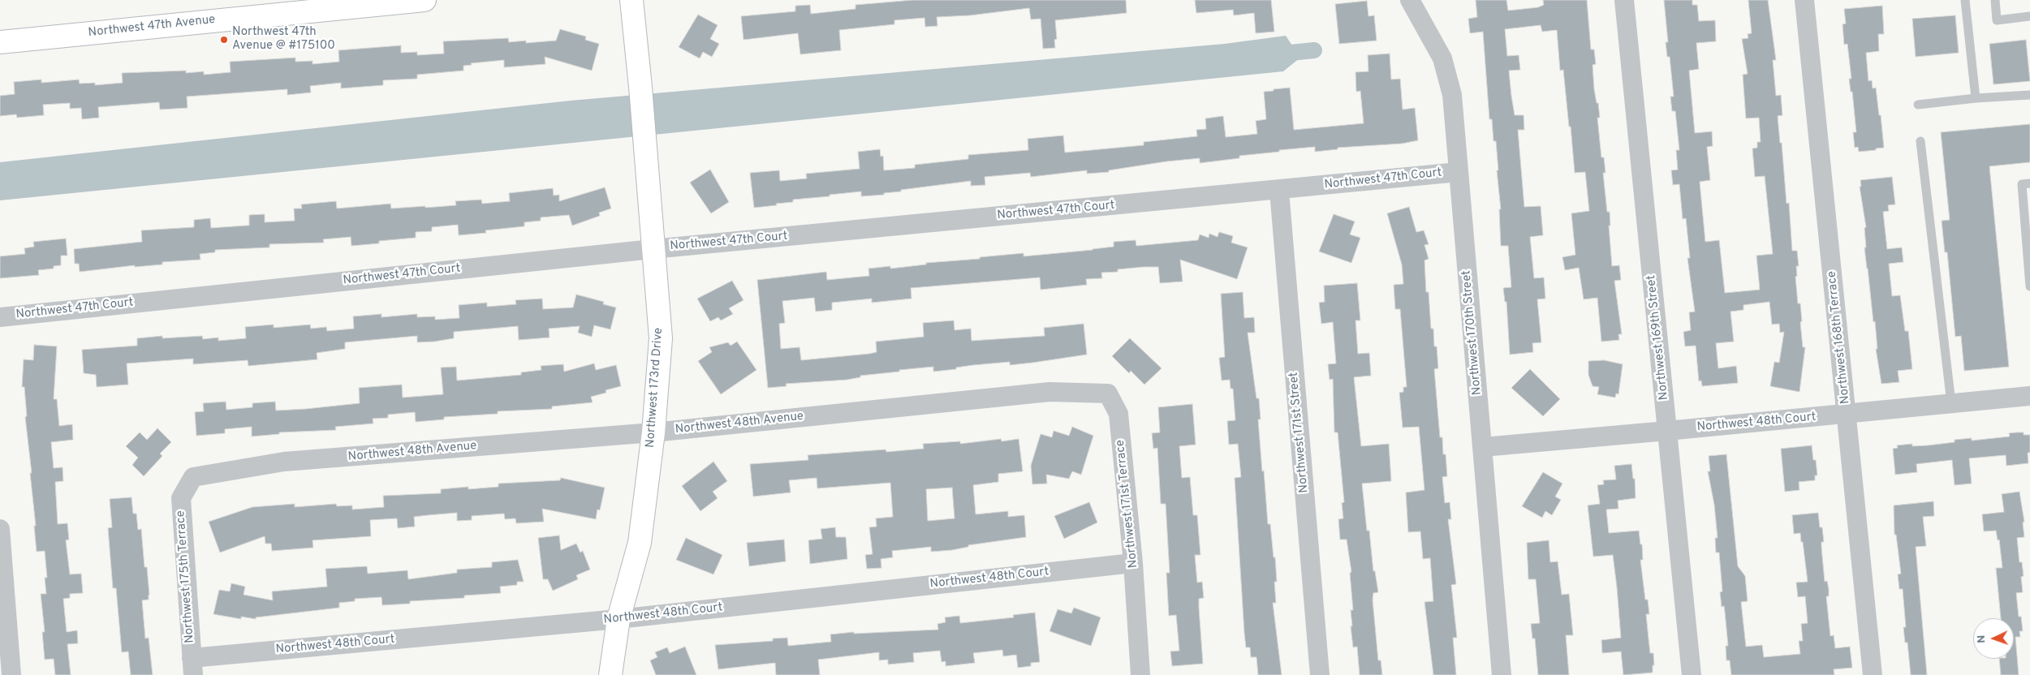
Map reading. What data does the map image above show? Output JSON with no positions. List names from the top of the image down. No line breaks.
{"streets":{"street":["Northwest 47th Avenue","Northwest 47th Court","Northwest 170th Street","Northwest 169th Street","Northwest 168th Terrace","Northwest 173rd Drive","Northwest 48th Court","Northwest 48th Avenue","Northwest 171st Street","Northwest 171st Terrace","Northwest 175th Terrace"]},"crossings":[["Northwest 47th Court","Northwest 170th Street"],["Northwest 47th Court","Northwest 173rd Drive"],["Northwest 47th Court","Northwest 171st Street"],["Northwest 170th Street","Northwest 48th Court"],["Northwest 169th Street","Northwest 48th Court"],["Northwest 168th Terrace","Northwest 48th Court"],["Northwest 173rd Drive","Northwest 48th Court"],["Northwest 173rd Drive","Northwest 48th Avenue"],["Northwest 48th Court","Northwest 171st Terrace"],["Northwest 48th Court","Northwest 175th Terrace"],["Northwest 48th Avenue","Northwest 171st Terrace"],["Northwest 48th Avenue","Northwest 175th Terrace"]],"places":["Northwest 47th Avenue @ #175100"],"north":"left"}
